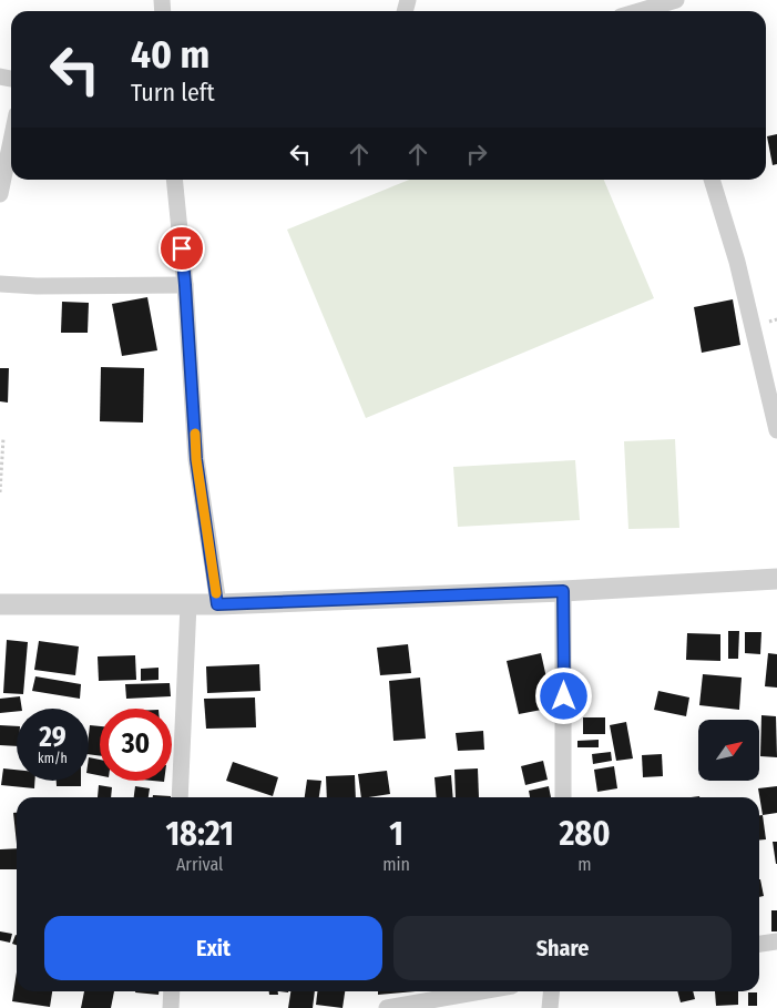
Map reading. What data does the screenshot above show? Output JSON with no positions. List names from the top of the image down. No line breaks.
{"north":"top right","page":{"turn":["40 m","Turn left"],"speed":"29 km/h","limit":"30","eta":["18:21","Arrival","1","min","280","m"],"buttons":["Exit","Share"]}}
